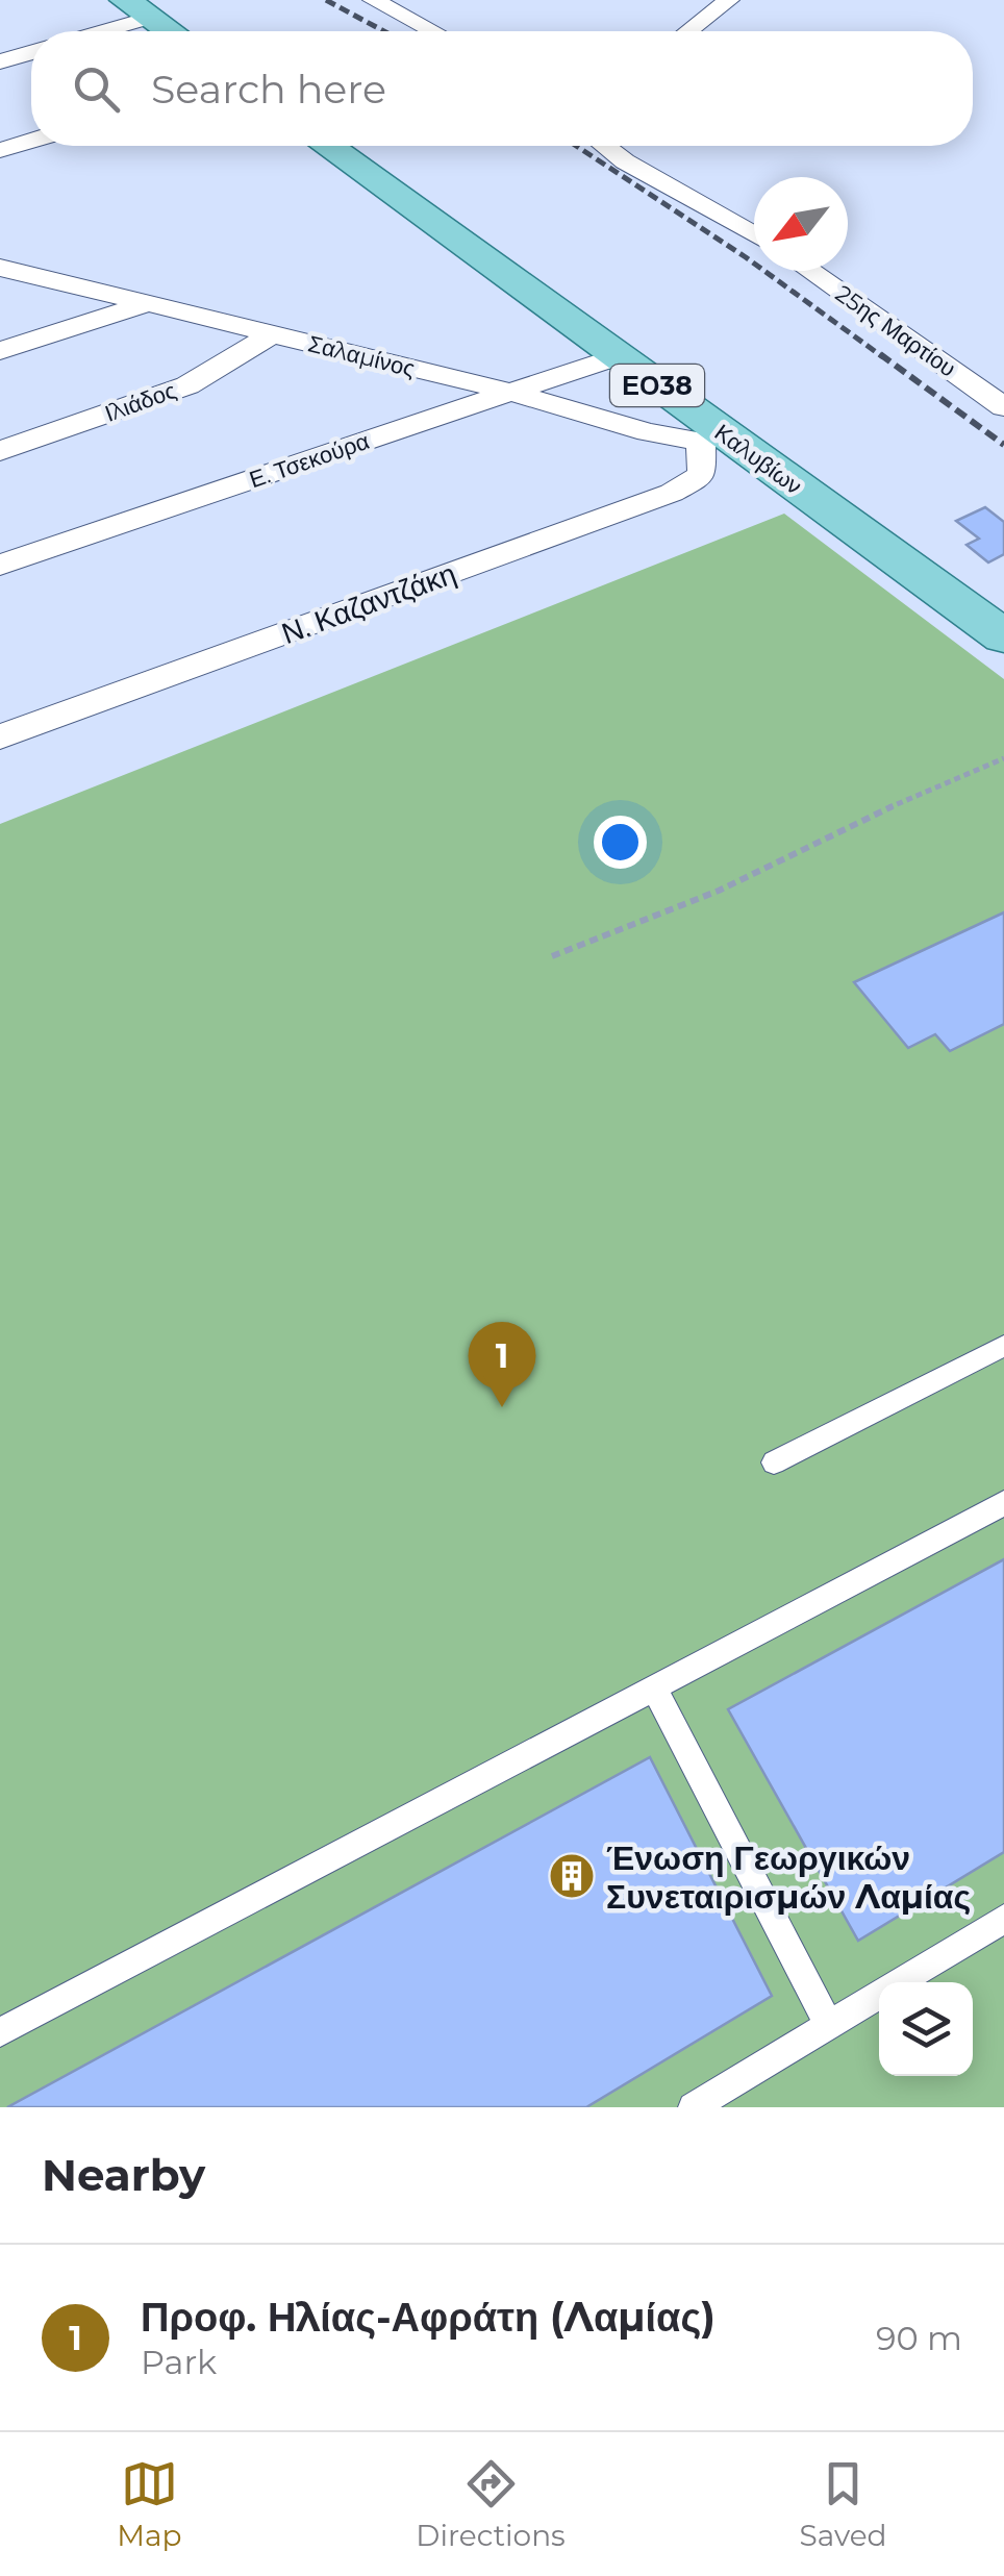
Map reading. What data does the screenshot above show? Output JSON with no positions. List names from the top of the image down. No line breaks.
{"streets":{"main road":["ΕΟ38","Καλυβίων"],"street":["25ης Μαρτίου","Σαλαμίνος","Ιλιάδος","Ε. Τσεκούρα","Ν. Καζαντζάκη"]},"crossings":[["Σαλαμίνος","Ιλιάδος"],["Σαλαμίνος","Καλυβίων"],["Σαλαμίνος","Ε. Τσεκούρα"],["Σαλαμίνος","Ν. Καζαντζάκη"],["Καλυβίων","Ε. Τσεκούρα"],["Καλυβίων","Ν. Καζαντζάκη"]],"places":{"building":["Ένωση Γεωργικών Συνεταιρισμών Λαμίας"]},"north":"bottom left","page":{"search":"Search here","pins":"1","heading":"Nearby","list":[{"mark":"1","name":"Προφ. Ηλίας-Αφράτη (Λαμίας)","note":"Park","value":"90 m"}],"nav":["Map","Directions","Saved"]}}
